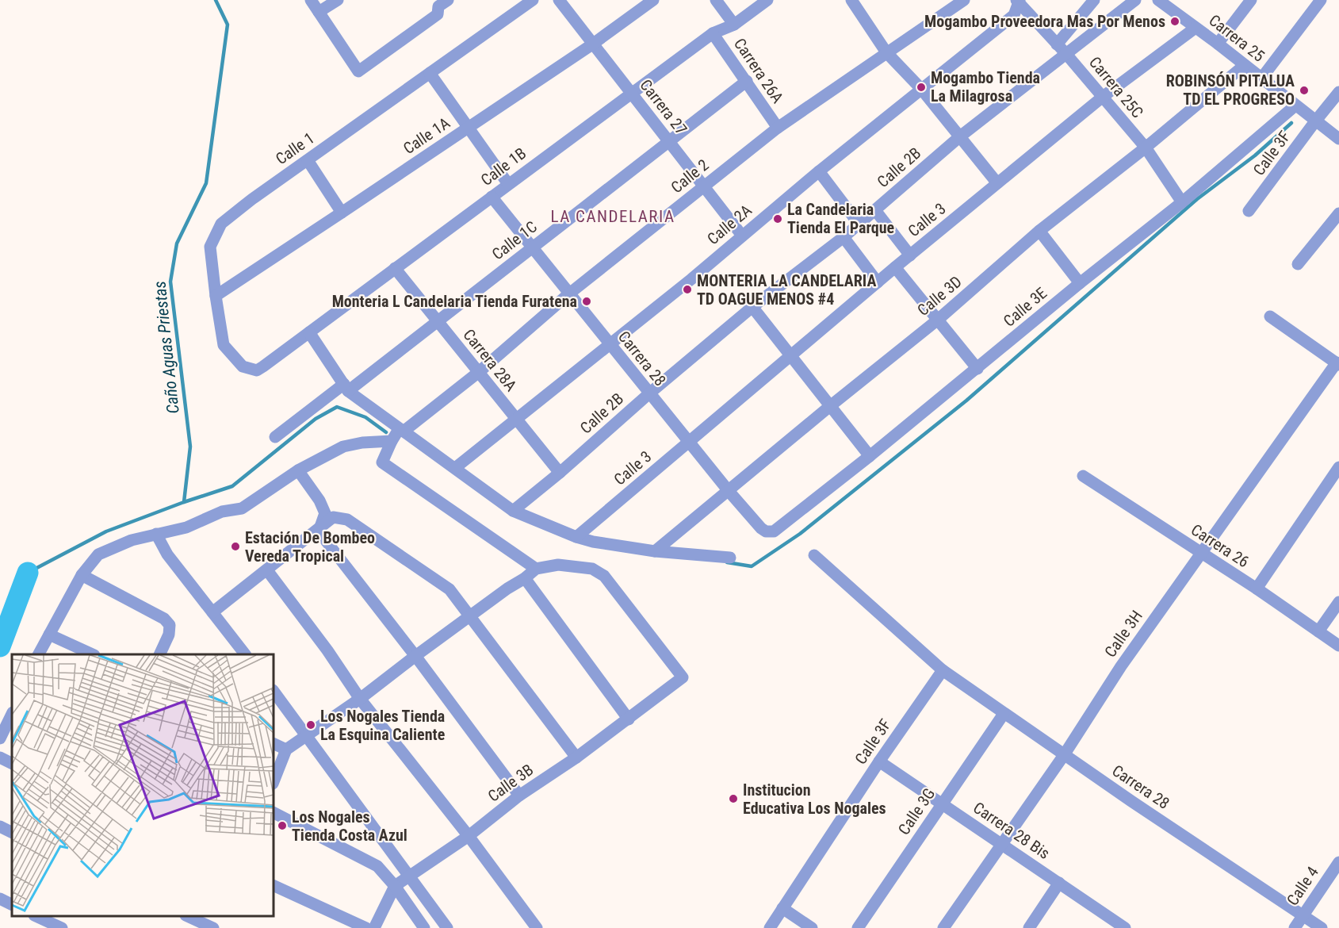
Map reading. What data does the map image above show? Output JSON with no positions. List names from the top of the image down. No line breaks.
{"streets":{"street":["Carrera 25","Carrera 26A","Carrera 25C","Carrera 27","Calle 1A","Calle 1","Calle 3F","Calle 1B","Calle 2B","Calle 2","Calle 3","Calle 2A","Calle 1C","Calle 3D","Calle 3E","Carrera 28","Carrera 28A","Carrera 26","Calle 3H","Calle 3B","Calle 3G","Carrera 28 Bis","Calle 4"]},"crossings":[["Carrera 25","Calle 3F"],["Carrera 25","Calle 3"],["Carrera 25","Calle 3D"],["Carrera 25","Calle 3E"],["Carrera 26A","Calle 1B"],["Carrera 26A","Calle 2"],["Carrera 26A","Calle 1C"],["Carrera 25C","Calle 2B"],["Carrera 25C","Calle 3"],["Carrera 25C","Calle 2A"],["Carrera 25C","Calle 3D"],["Carrera 25C","Calle 3E"],["Carrera 27","Calle 1A"],["Carrera 27","Calle 1B"],["Carrera 27","Calle 2"],["Carrera 27","Calle 2A"],["Carrera 27","Calle 1C"],["Calle 1A","Calle 1"],["Calle 1","Calle 1B"],["Calle 3F","Carrera 28"],["Calle 3F","Carrera 28 Bis"],["Calle 1B","Carrera 28"],["Calle 1B","Carrera 28A"],["Calle 2B","Carrera 28"],["Calle 2B","Carrera 28A"],["Calle 2","Carrera 28"],["Calle 2","Carrera 28A"],["Calle 3","Carrera 28"],["Calle 2A","Carrera 28"],["Calle 2A","Carrera 28A"],["Calle 1C","Carrera 28"],["Calle 1C","Carrera 28A"],["Calle 3D","Carrera 28"],["Calle 3E","Carrera 28"],["Carrera 28","Calle 3H"],["Carrera 28","Calle 3G"],["Carrera 28","Calle 4"],["Carrera 26","Calle 3H"],["Calle 3H","Carrera 28 Bis"],["Calle 3G","Carrera 28 Bis"]],"districts":["LA CANDELARIA"],"water":["Caño Aguas Priestas"],"places":["Mogambo Proveedora Mas Por Menos","Mogambo Tienda La Milagrosa","ROBINSÓN PITALUA TD EL PROGRESO","La Candelaria Tienda El Parque","MONTERIA LA CANDELARIA TD OAGUE MENOS #4","Monteria L Candelaria Tienda Furatena","Estación De Bombeo Vereda Tropical","Los Nogales Tienda La Esquina Caliente","Institucion Educativa Los Nogales","Los Nogales Tienda Costa Azul"]}
